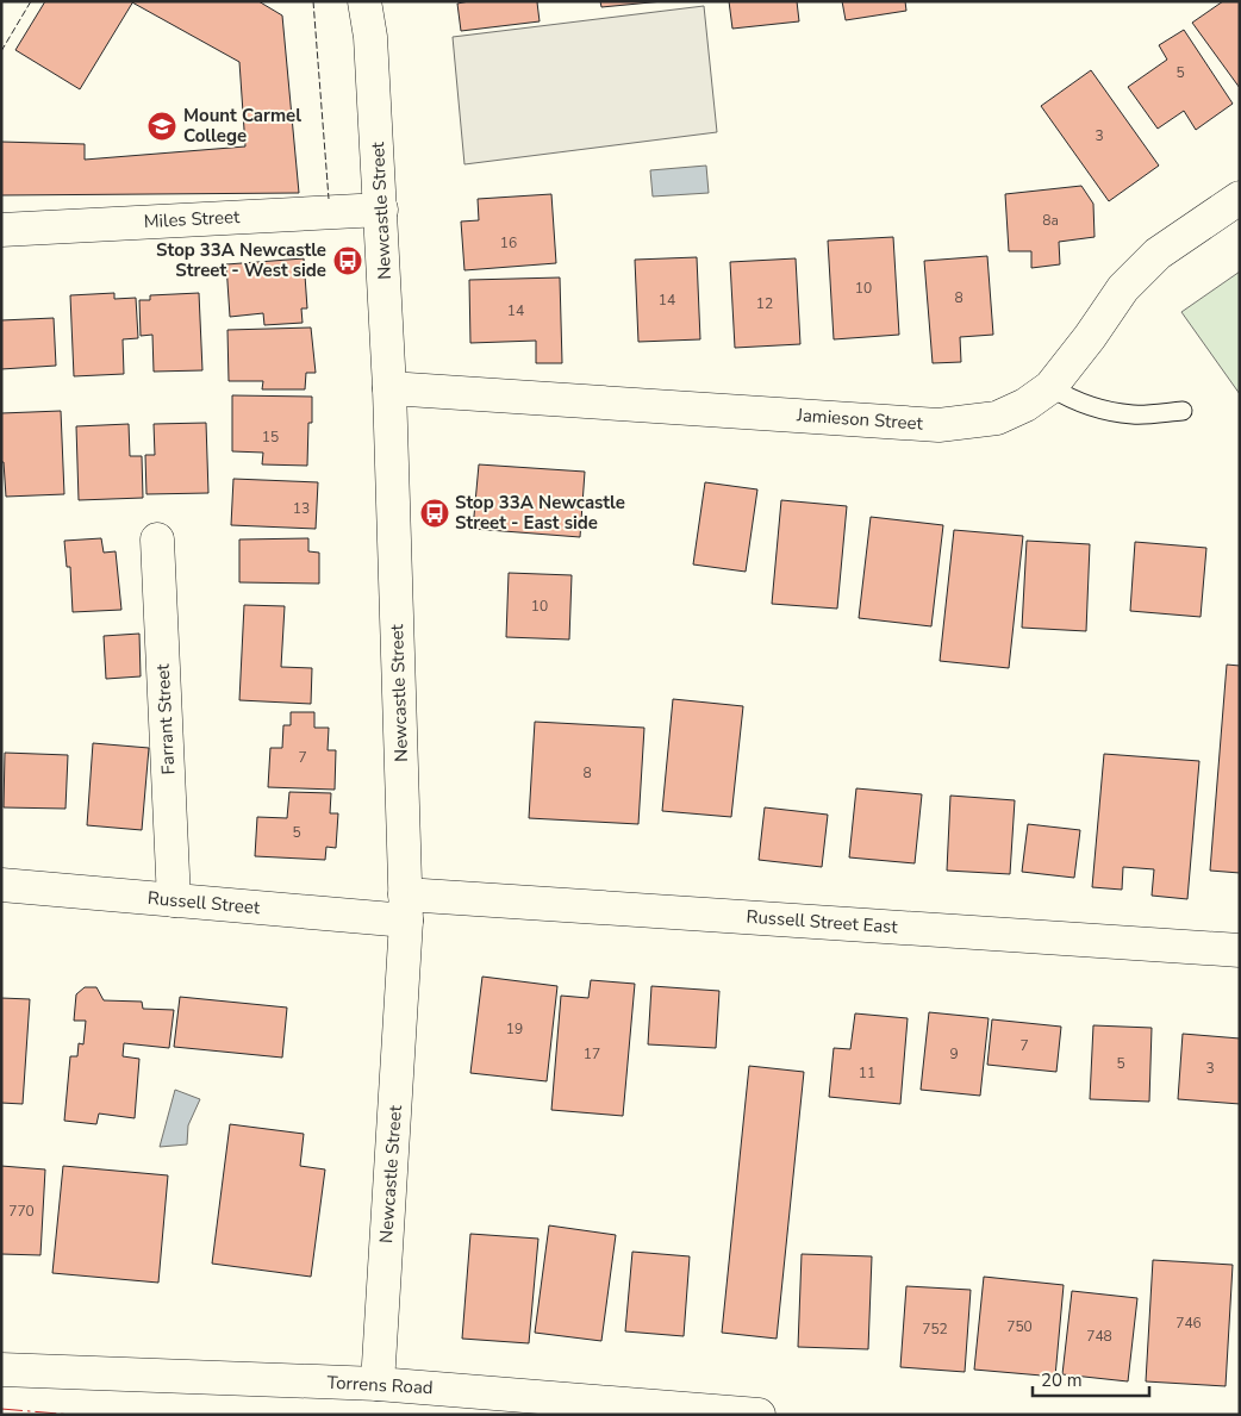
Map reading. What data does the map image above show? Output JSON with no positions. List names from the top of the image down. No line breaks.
{"streets":{"street":["Newcastle Street","Miles Street","Jamieson Street","Farrant Street","Russell Street","Russell Street East","Torrens Road"]},"crossings":[["Newcastle Street","Miles Street"],["Newcastle Street","Jamieson Street"],["Newcastle Street","Russell Street"],["Newcastle Street","Russell Street East"],["Newcastle Street","Torrens Road"],["Farrant Street","Russell Street"],["Russell Street","Russell Street East"]],"places":{"school or university":["Mount Carmel College"],"bus stop":["Stop 33A Newcastle Street - West side","Stop 33A Newcastle Street - East side"]},"house_numbers":["5","3","8a","16","10","8","14","12","14","15","13","10","7","8","5","19","7","17","9","5","3","11","770","746","750","752","748"],"scale_bar":"20 m"}
